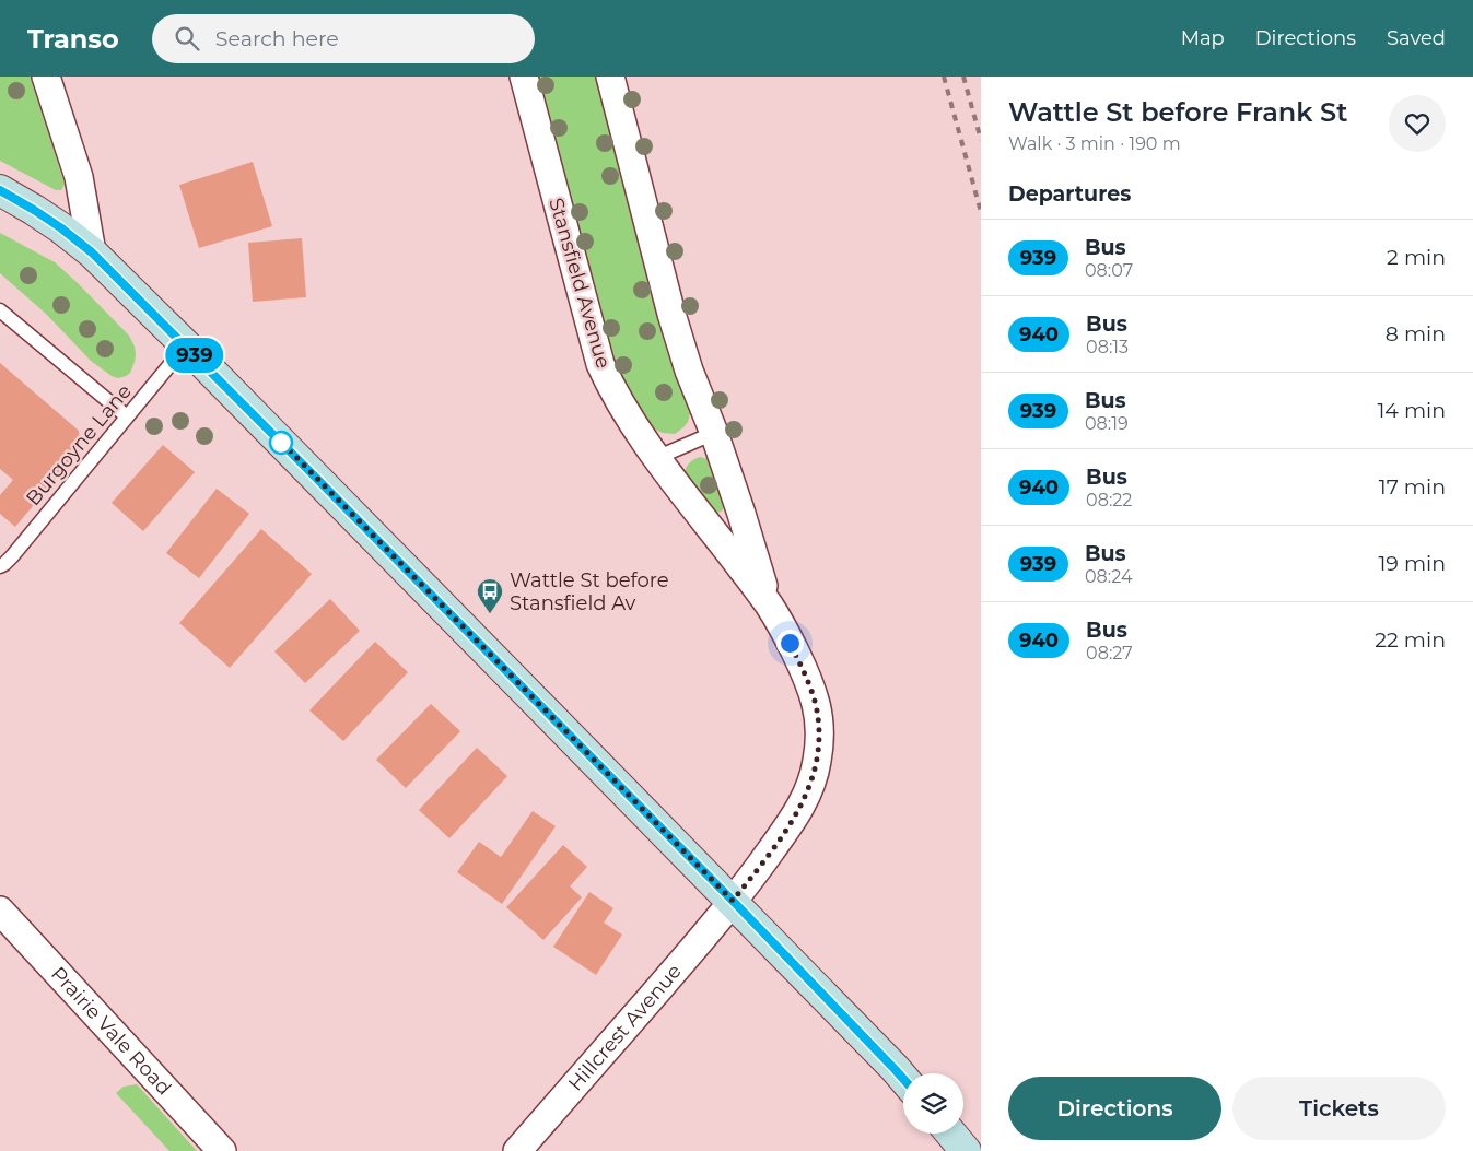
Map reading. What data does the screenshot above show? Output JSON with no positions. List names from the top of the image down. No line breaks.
{"streets":{"street":["Stansfield Avenue","Hillcrest Avenue","Prairie Vale Road"],"lane":["Burgoyne Lane"]},"crossings":[["Stansfield Avenue","Hillcrest Avenue"]],"places":{"bus stop":["Wattle St before Stansfield Av"]},"lines":["bus line 939"],"page":{"header":"Transo","search":"Search here","nav":["Map","Directions","Saved"],"on_map":"939","heading":[["Wattle St before Frank St","Walk · 3 min · 190 m"],"Departures"],"list":[{"mark":"939","name":"Bus","note":"08:07","value":"2 min"},{"mark":"940","name":"Bus","note":"08:13","value":"8 min"},{"mark":"939","name":"Bus","note":"08:19","value":"14 min"},{"mark":"940","name":"Bus","note":"08:22","value":"17 min"},{"mark":"939","name":"Bus","note":"08:24","value":"19 min"},{"mark":"940","name":"Bus","note":"08:27","value":"22 min"}],"buttons":["Directions","Tickets"]}}
